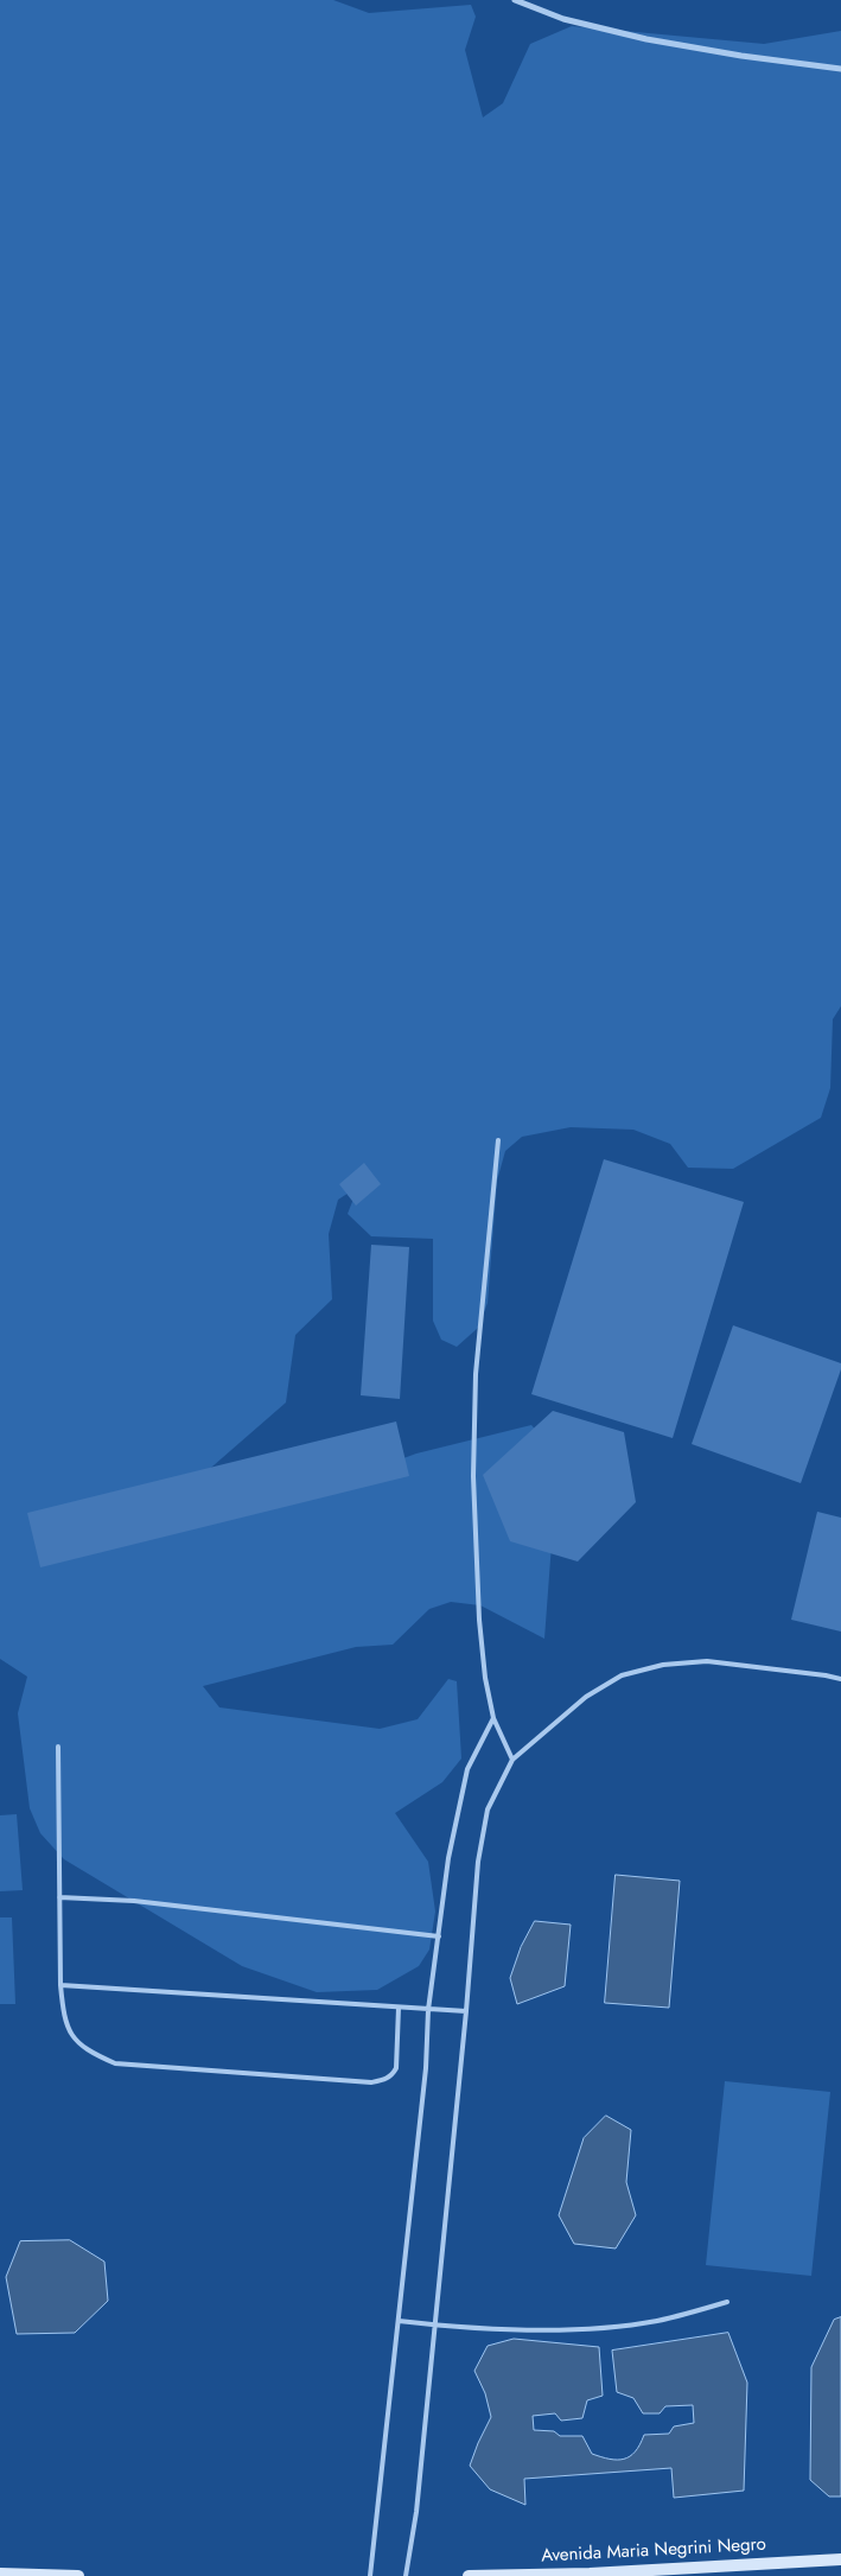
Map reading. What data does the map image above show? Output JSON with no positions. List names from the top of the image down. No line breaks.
{"streets":{"street":["Avenida Maria Negrini Negro"]}}
